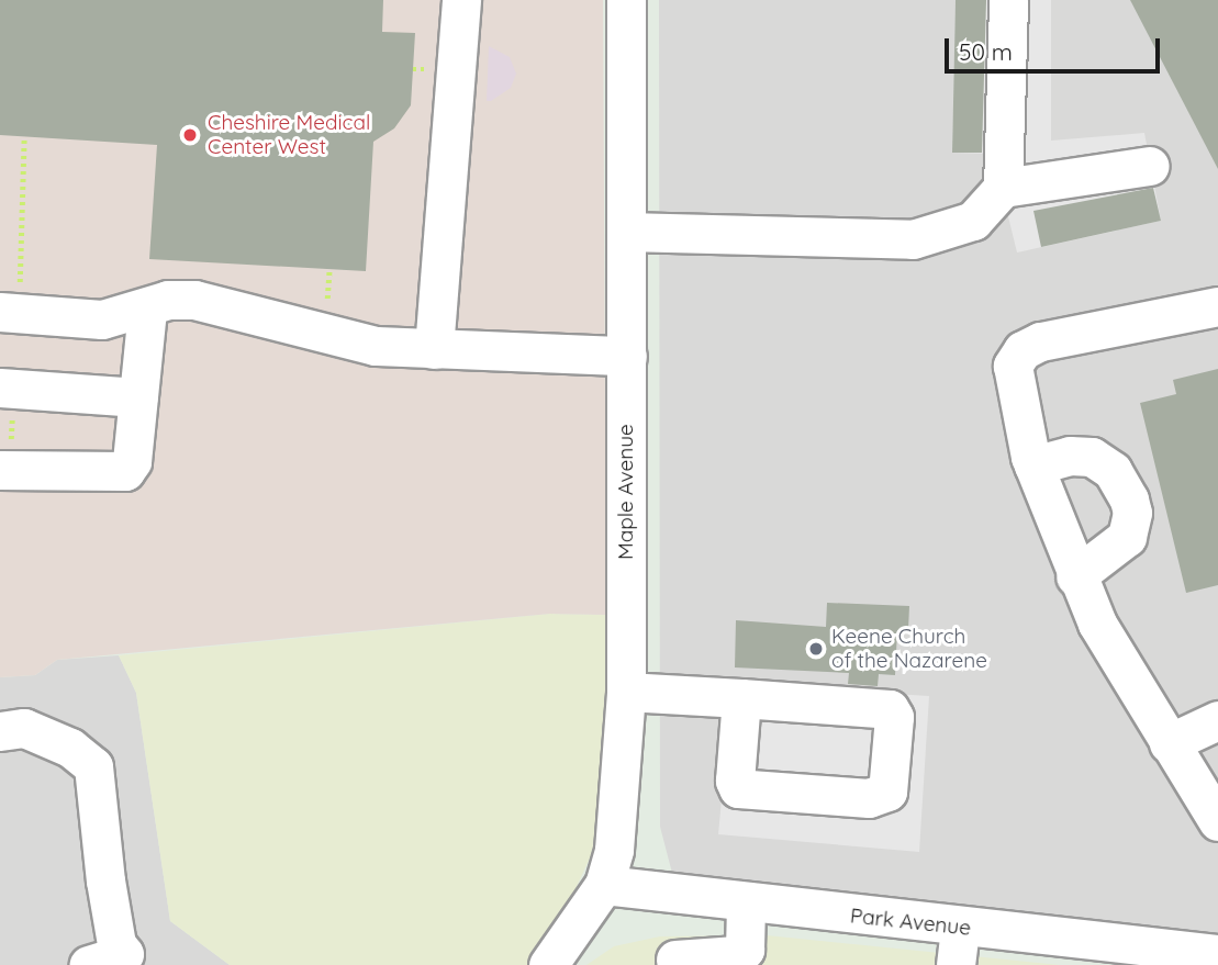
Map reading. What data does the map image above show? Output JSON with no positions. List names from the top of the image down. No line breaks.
{"streets":{"street":["Maple Avenue","Park Avenue"]},"crossings":[["Maple Avenue","Park Avenue"]],"places":["Cheshire Medical Center West","Keene Church of the Nazarene"],"scale_bar":"50 m"}
